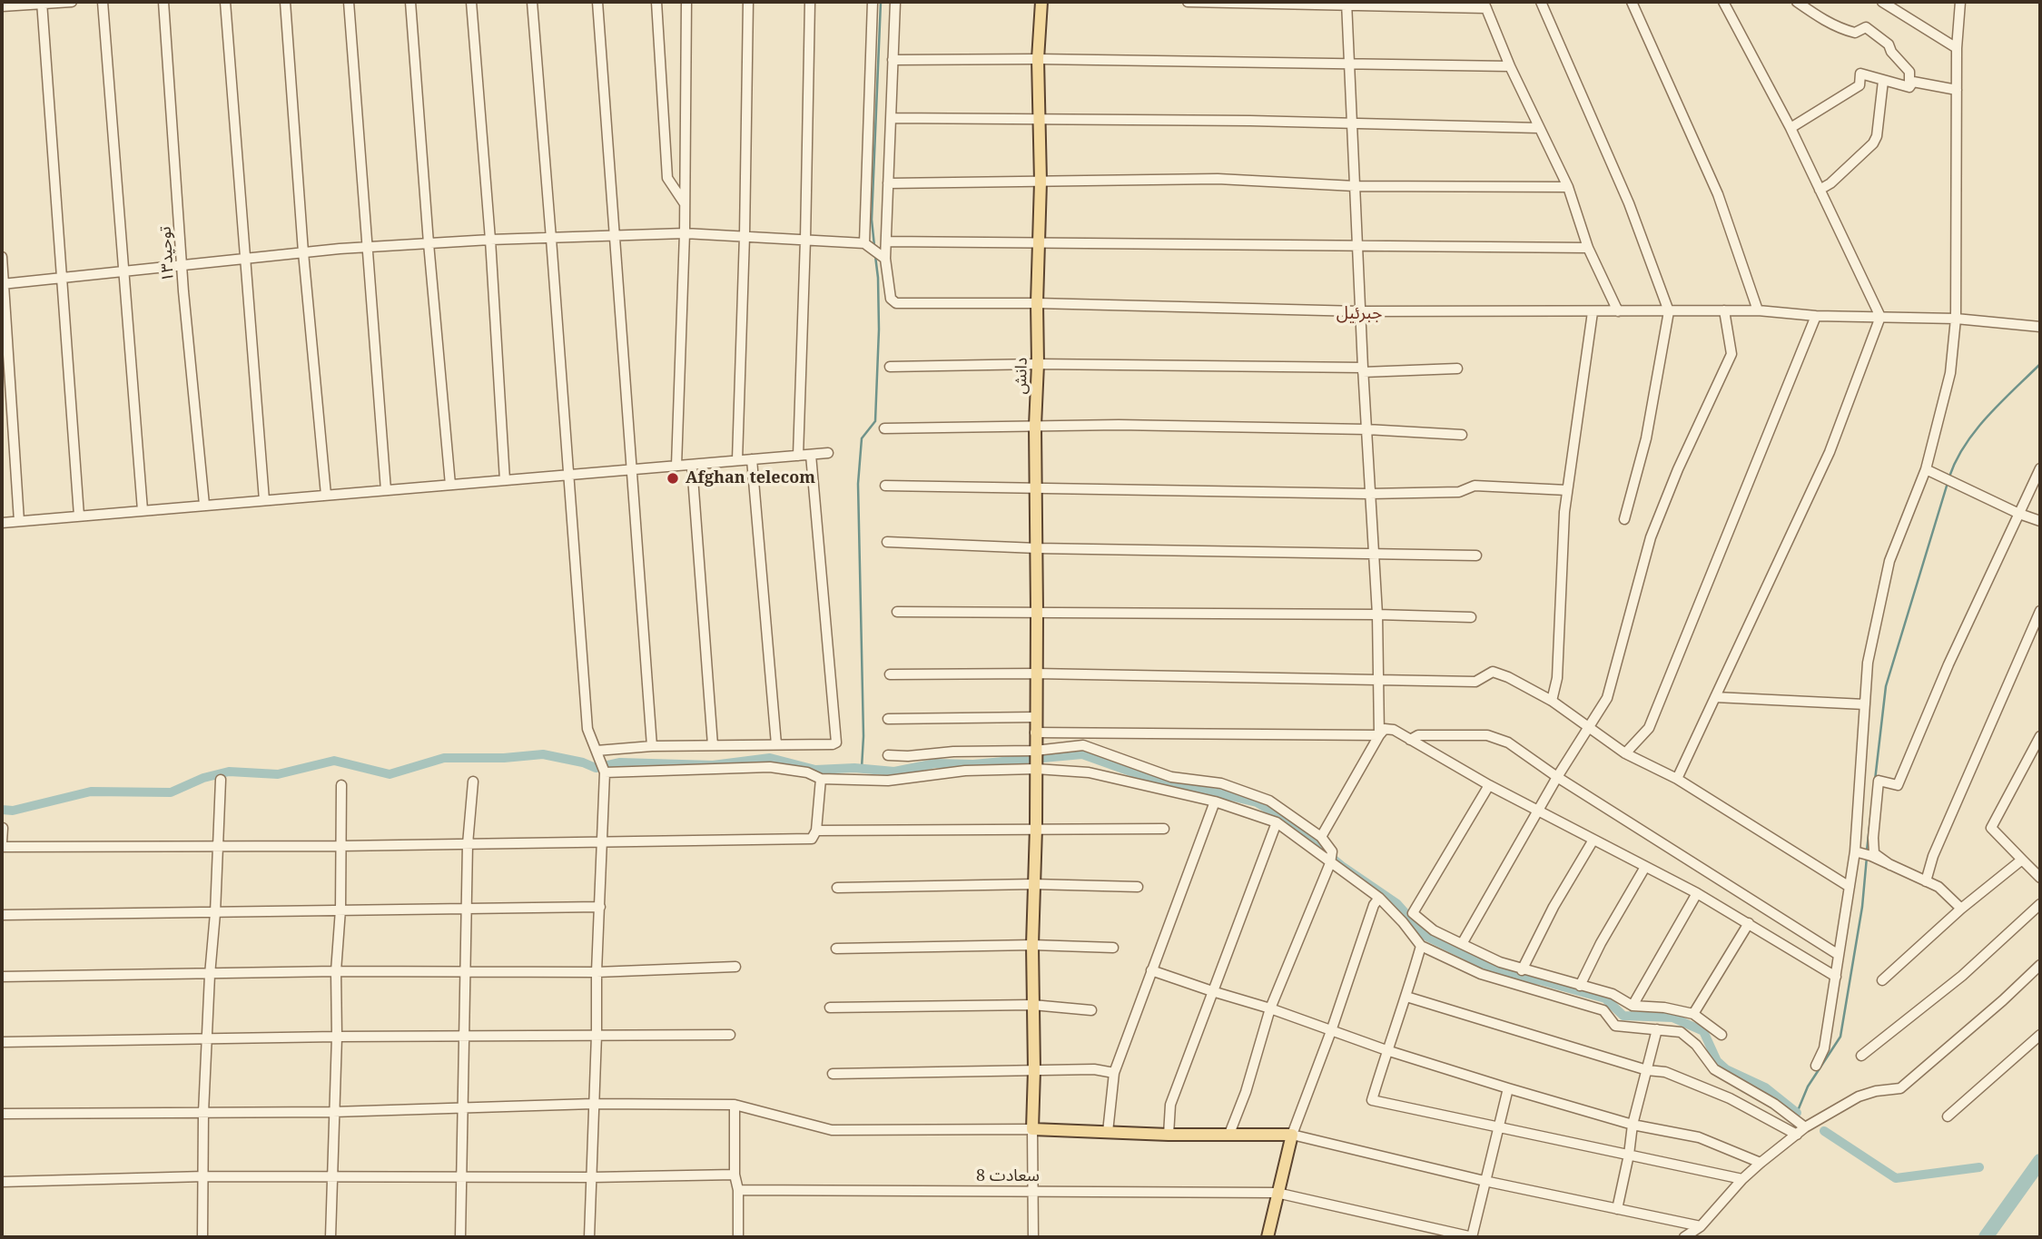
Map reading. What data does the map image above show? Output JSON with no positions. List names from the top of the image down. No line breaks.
{"streets":{"main road":["دانش"],"street":["توحید۱۳","سعادت 8"]},"districts":["جبرئیل"],"places":["Afghan telecom"]}
